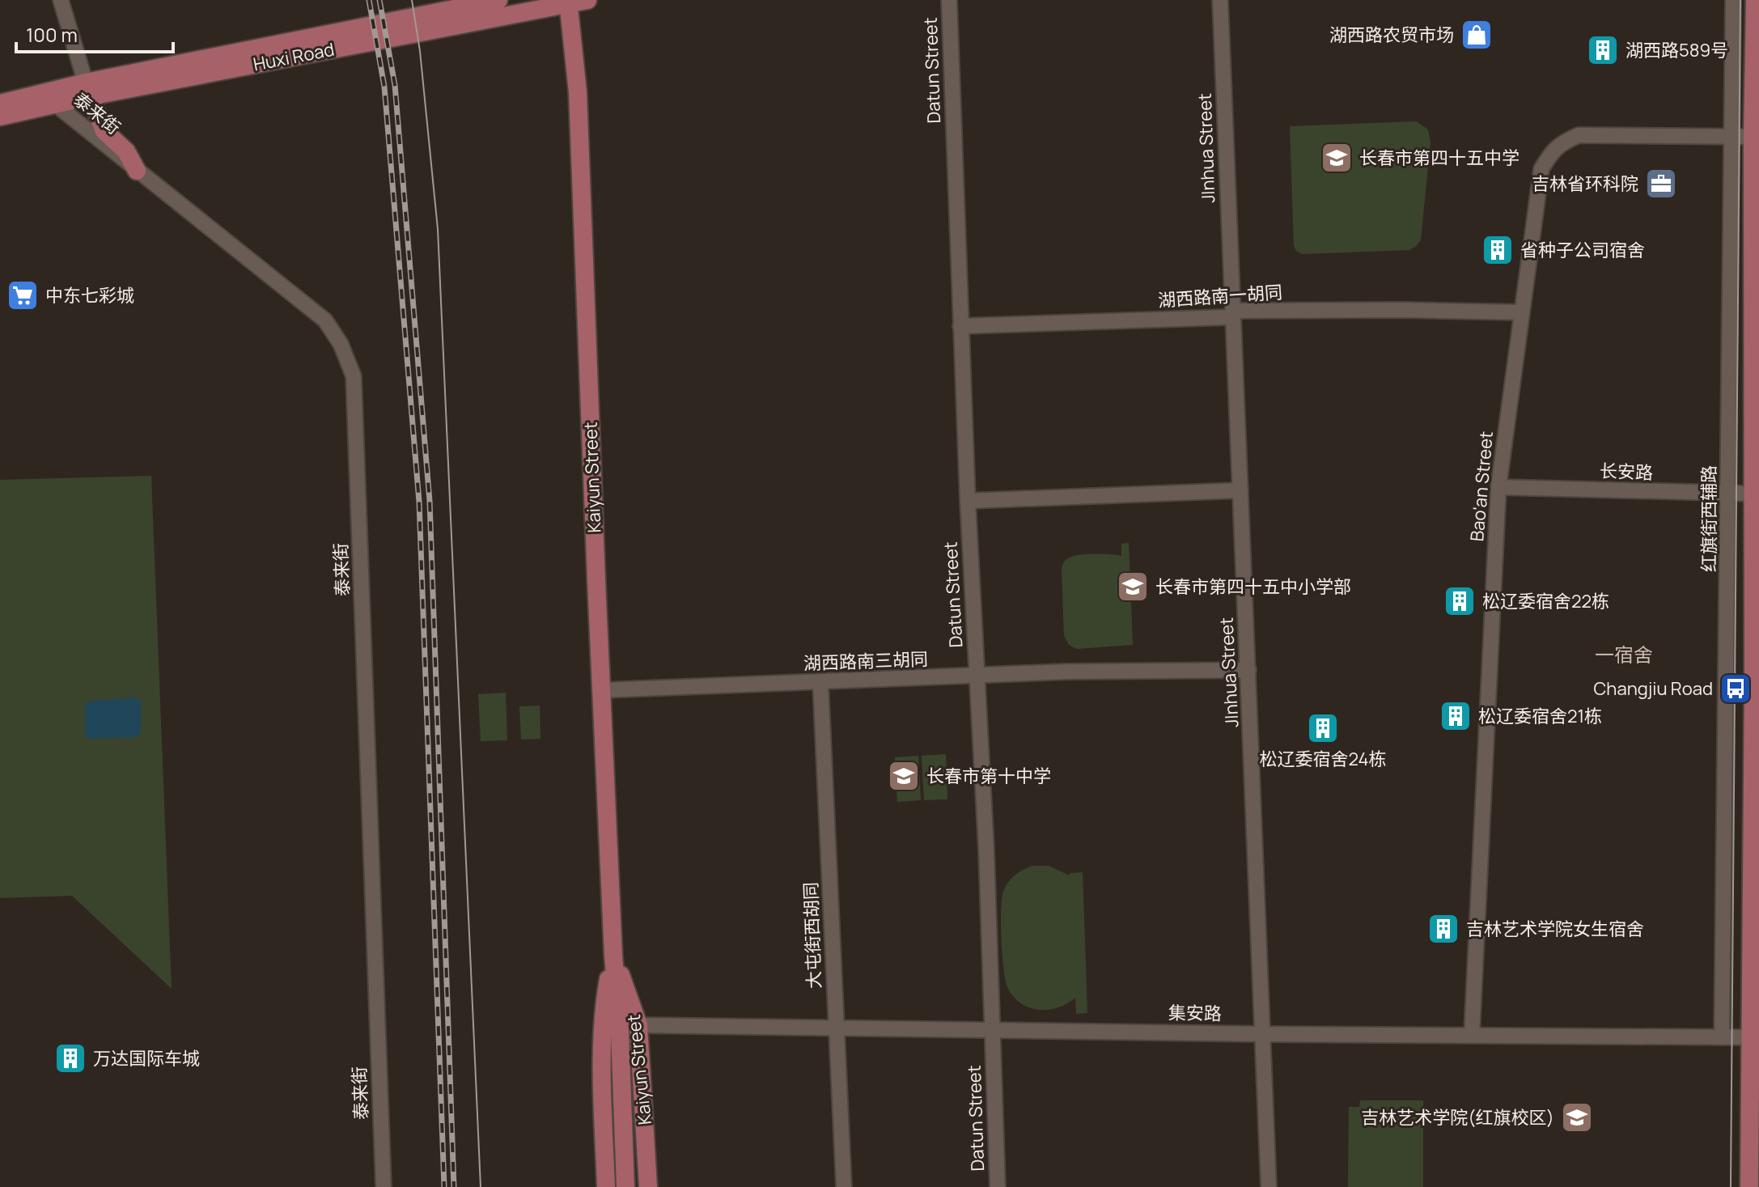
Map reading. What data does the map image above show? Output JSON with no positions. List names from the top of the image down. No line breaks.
{"streets":{"main road":["Huxi Road","Kaiyun Street"],"street":["Datun Street","泰来街","JInhua Street","湖西路南一胡同","长安路","Bao'an Street","红旗街西辅路","湖西路南三胡同","大屯街西胡同","集安路"]},"crossings":[["Huxi Road","泰来街"],["Huxi Road","Kaiyun Street"],["Datun Street","湖西路南一胡同"],["Datun Street","湖西路南三胡同"],["Datun Street","集安路"],["JInhua Street","湖西路南一胡同"],["JInhua Street","湖西路南三胡同"],["JInhua Street","集安路"],["湖西路南一胡同","Bao'an Street"],["长安路","Bao'an Street"],["长安路","红旗街西辅路"],["Kaiyun Street","湖西路南三胡同"],["Kaiyun Street","集安路"],["Bao'an Street","红旗街西辅路"],["Bao'an Street","集安路"],["红旗街西辅路","集安路"],["湖西路南三胡同","大屯街西胡同"],["大屯街西胡同","集安路"]],"districts":["一宿舍"],"places":{"shop":["湖西路农贸市场"],"building":["湖西路589号","省种子公司宿舍","松辽委宿舍22栋","松辽委宿舍21栋","松辽委宿舍24栋","吉林艺术学院女生宿舍","万达国际车城"],"school or university":["长春市第四十五中学","长春市第四十五中小学部","长春市第十中学","吉林艺术学院(红旗校区)"],"office":["吉林省环科院"],"supermarket":["中东七彩城"],"bus stop":["Changjiu Road"]},"scale_bar":"100 m"}
